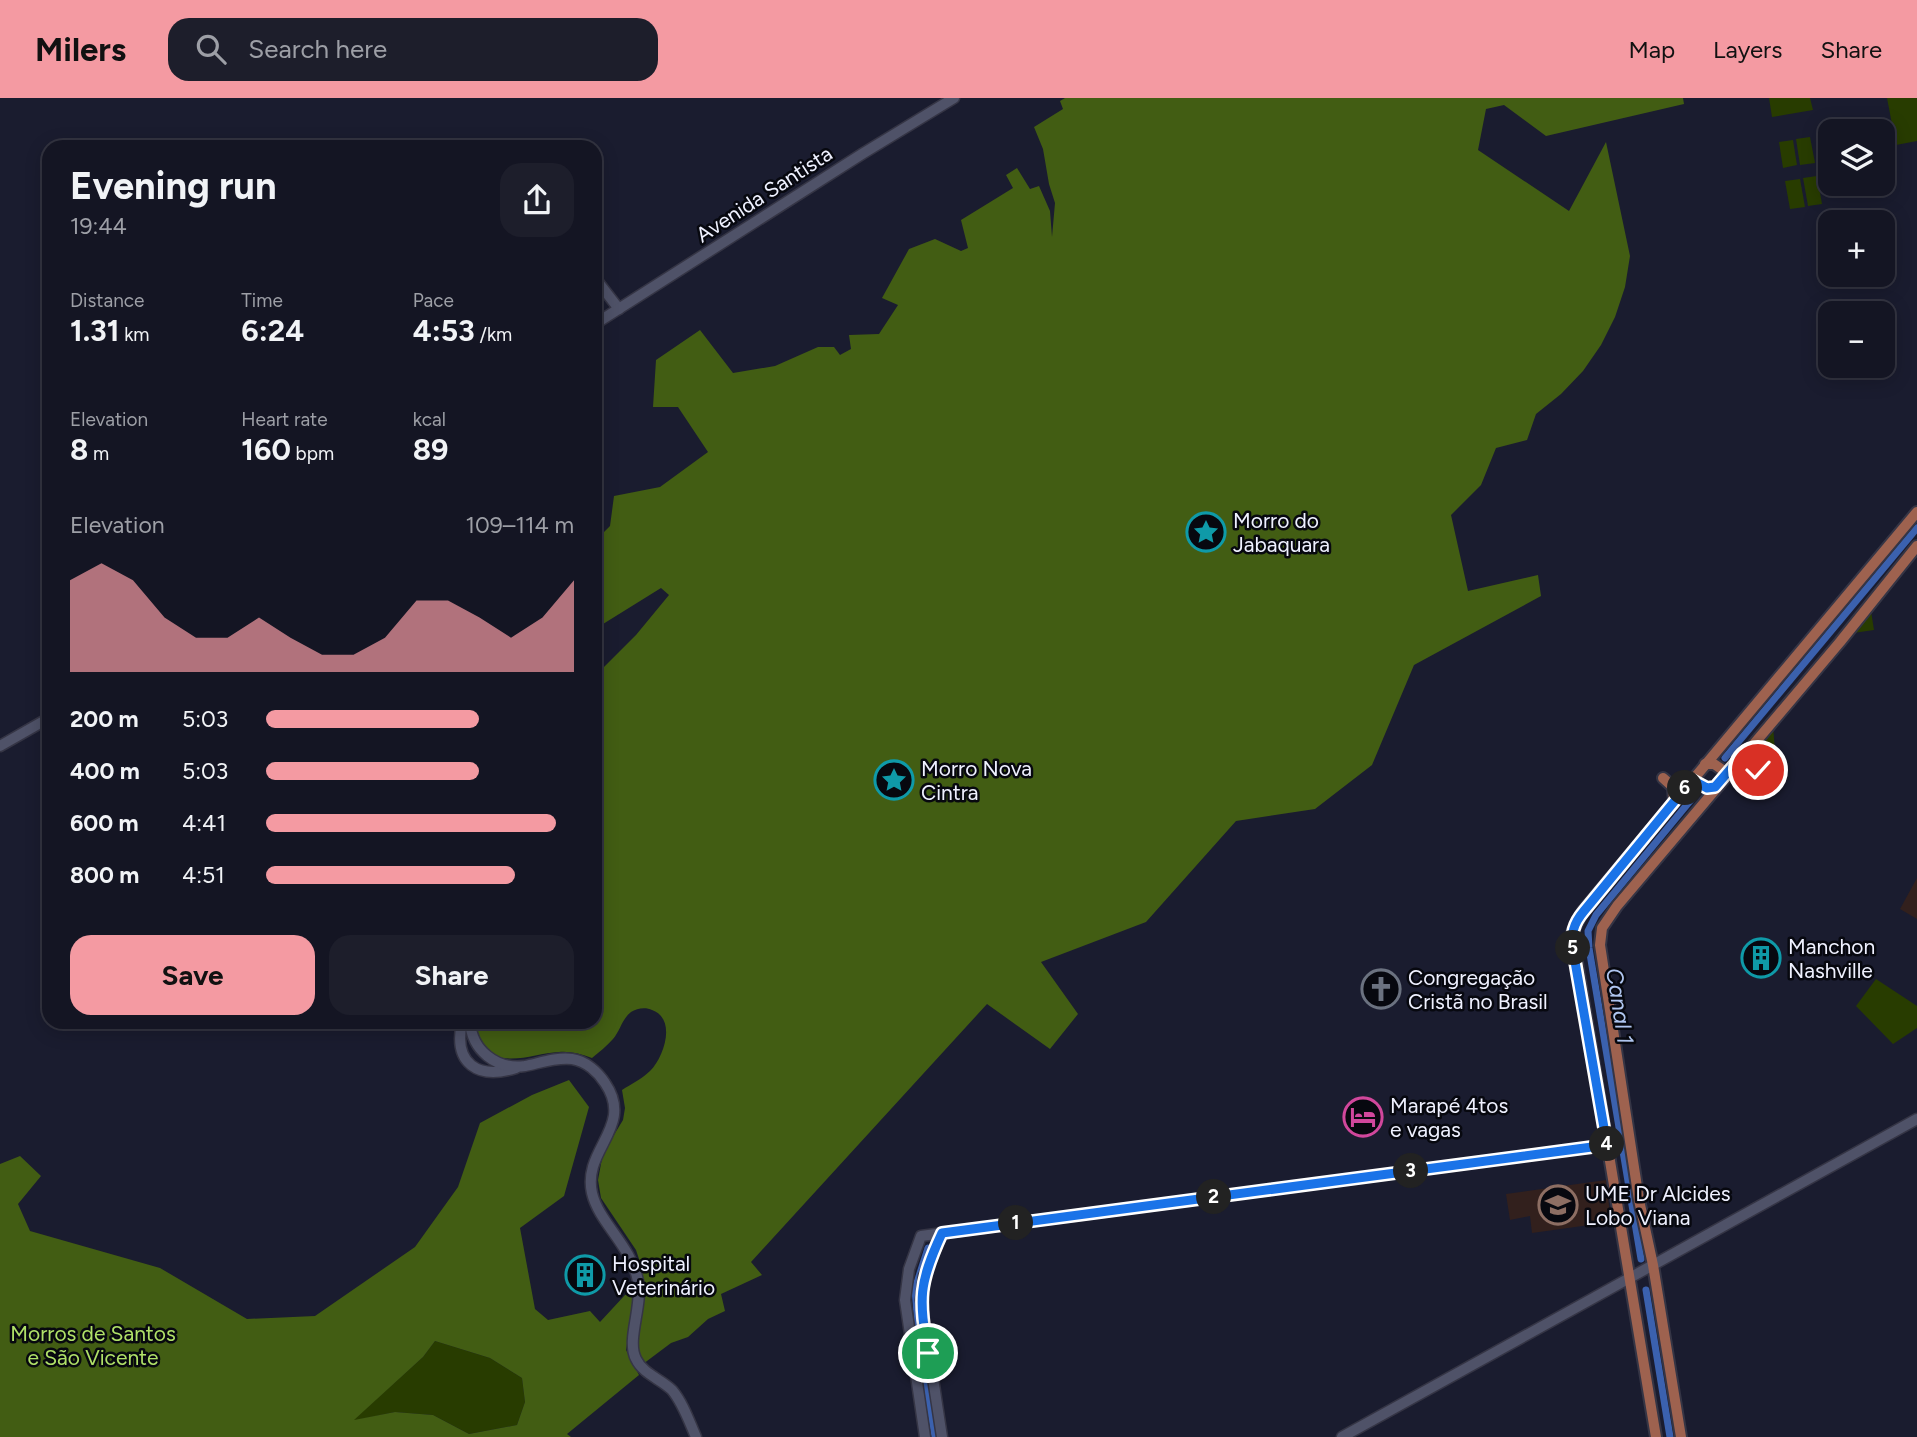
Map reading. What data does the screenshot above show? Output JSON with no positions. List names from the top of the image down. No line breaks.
{"streets":{"street":["Avenida Santista"]},"water":["Canal 1"],"parks":["Morros de Santos e São Vicente"],"places":{"place":["Morro do Jabaquara","Morro Nova Cintra"],"building":["Manchon Nashville","Hospital Veterinário"],"church":["Congregação Cristã no Brasil"],"hotel":["Marapé 4tos e vagas"],"school or university":["UME Dr Alcides Lobo Viana"]},"page":{"header":"Milers","search":"Search here","nav":["Map","Layers","Share"],"map_buttons":["+","−"],"heading":["Evening run","19:44"],"stats":[["Distance","1.31 km"],["Time","6:24"],["Pace","4:53 /km"],["Elevation","8 m"],["Heart rate","160 bpm"],["kcal","89"]],"chart":["Elevation","109–114 m"],"list":[{"name":"200 m","note":"5:03"},{"name":"400 m","note":"5:03"},{"name":"600 m","note":"4:41"},{"name":"800 m","note":"4:51"}],"pins":["6","5","4","3","2","1"],"buttons":["Save","Share"]}}
